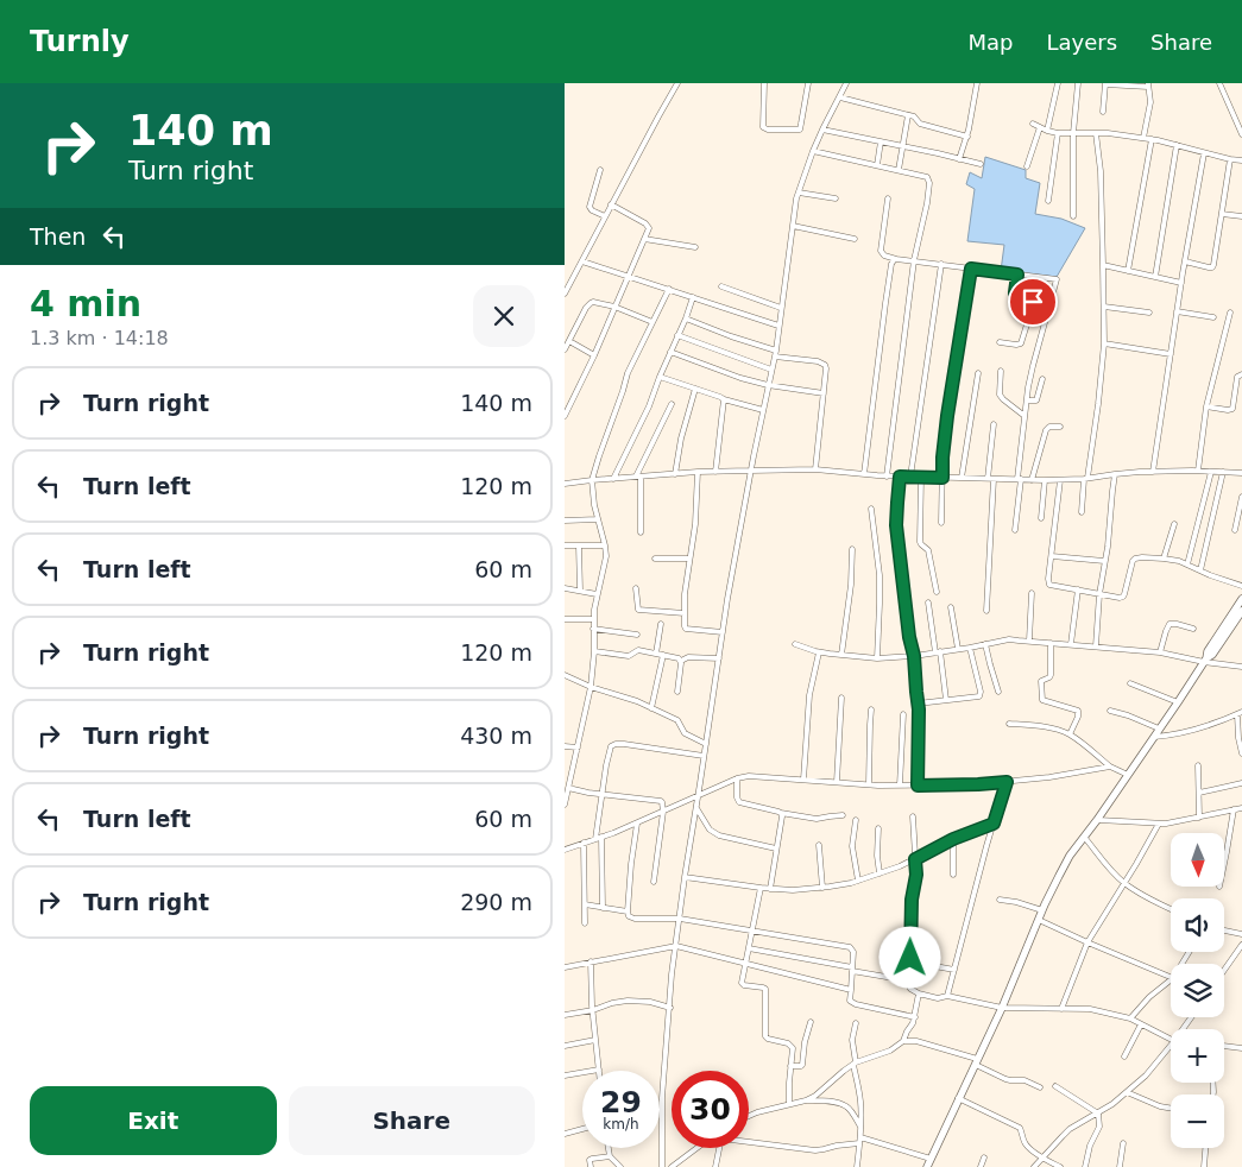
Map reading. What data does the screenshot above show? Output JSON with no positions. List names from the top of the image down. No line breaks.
{"north":"bottom","page":{"header":"Turnly","nav":["Map","Layers","Share"],"turn":["140 m","Turn right"],"then":"Then","heading":["4 min","1.3 km · 14:18"],"list":[{"name":"Turn right","value":"140 m"},{"name":"Turn left","value":"120 m"},{"name":"Turn left","value":"60 m"},{"name":"Turn right","value":"120 m"},{"name":"Turn right","value":"430 m"},{"name":"Turn left","value":"60 m"},{"name":"Turn right","value":"290 m"}],"map_buttons":["+","−"],"speed":"29 km/h","limit":"30","buttons":["Exit","Share"]}}
